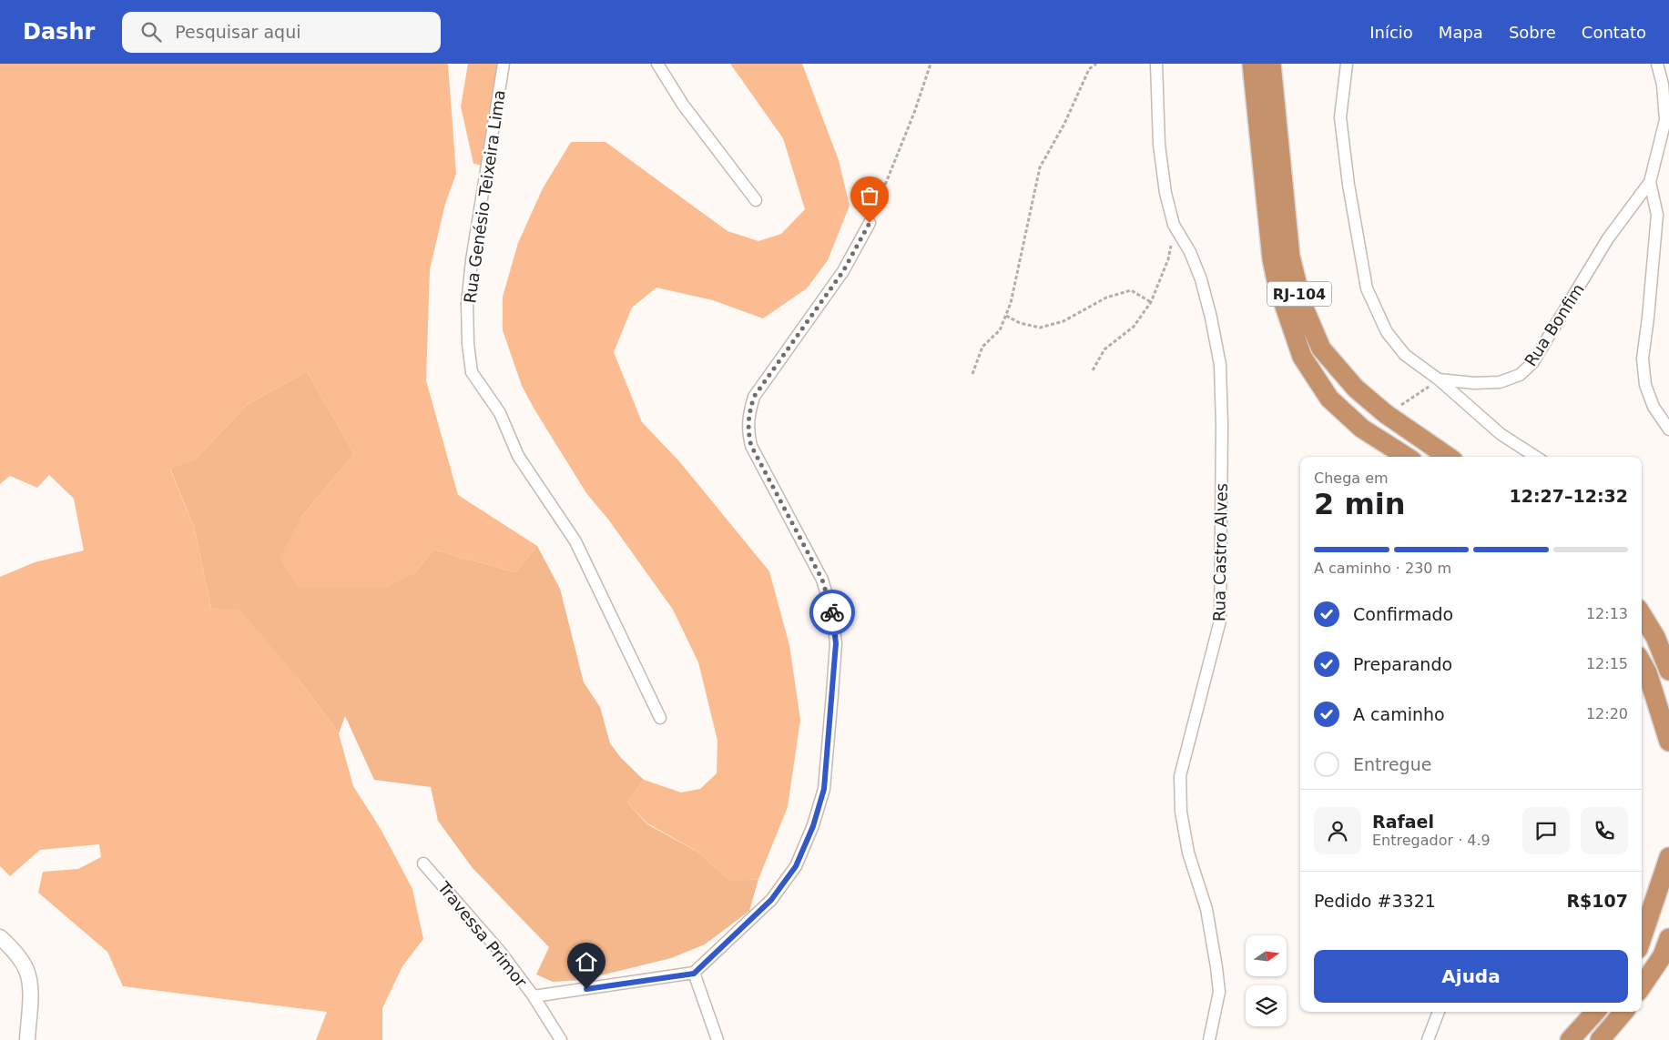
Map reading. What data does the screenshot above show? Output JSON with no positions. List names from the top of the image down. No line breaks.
{"streets":{"highway":["RJ-104"],"street":["Rua Genésio Teixeira Lima","Rua Bonfim","Rua Castro Alves","Travessa Primor"]},"north":"right","page":{"header":"Dashr","search":"Pesquisar aqui","nav":["Início","Mapa","Sobre","Contato"],"heading":["2 min","Chega em","12:27–12:32"],"panel":["Rafael","Entregador · 4.9","Pedido #3321","R$107"],"bar":"A caminho · 230 m","list":[["Confirmado","12:13"],["Preparando","12:15"],["A caminho","12:20"],"Entregue"],"buttons":"Ajuda"}}
